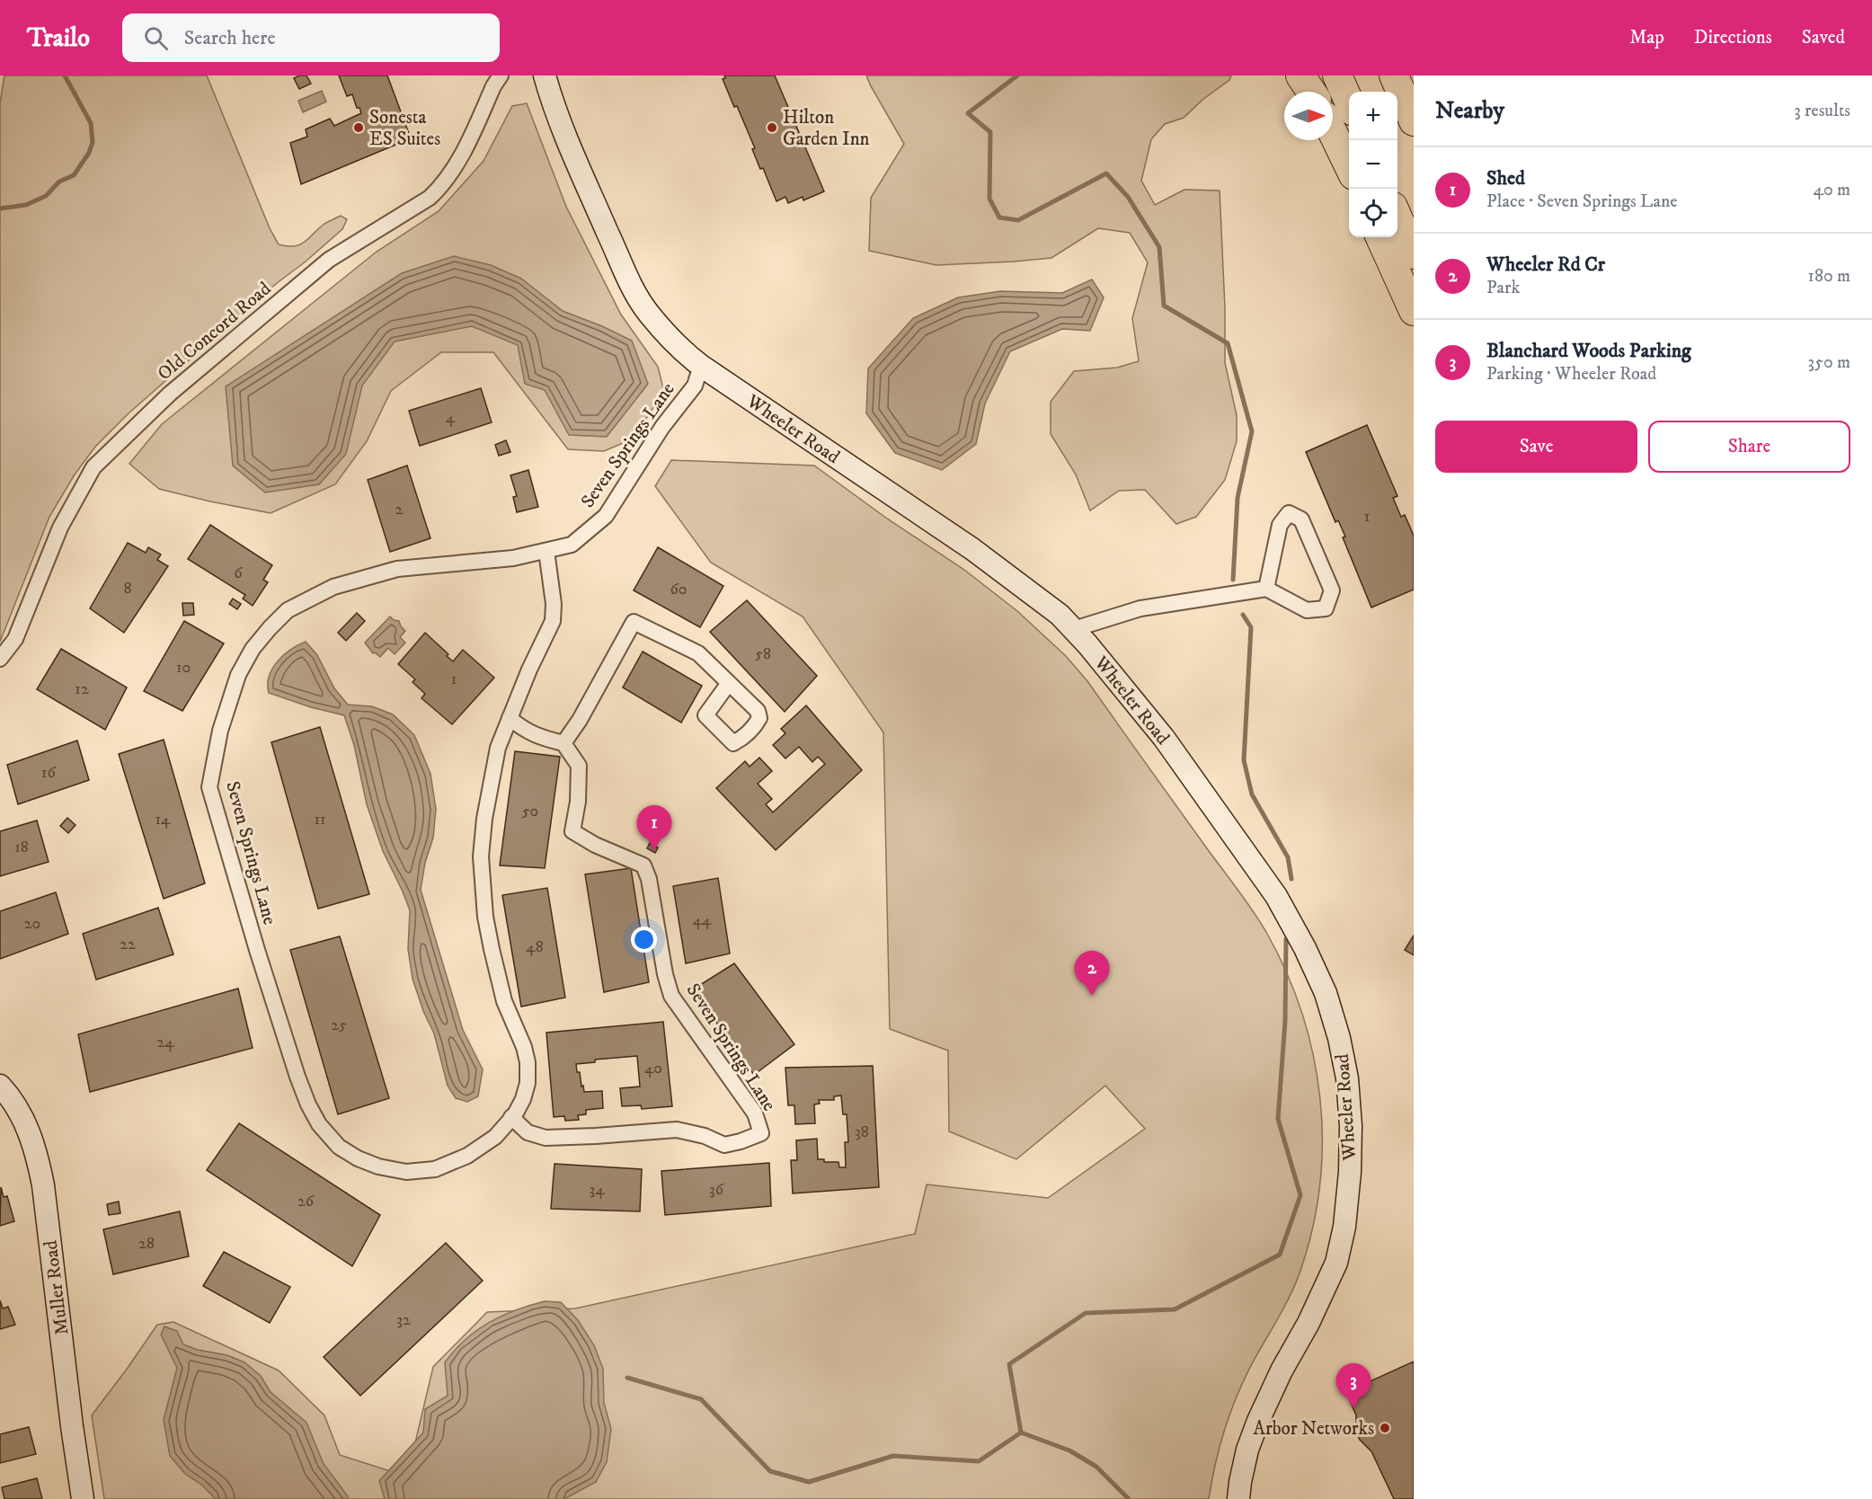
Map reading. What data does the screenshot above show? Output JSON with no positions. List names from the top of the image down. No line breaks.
{"streets":{"main road":["Wheeler Road","Muller Road"],"street":["Old Concord Road","Seven Springs Lane"]},"crossings":[["Wheeler Road","Seven Springs Lane"]],"places":["Sonesta ES Suites","Hilton Garden Inn","Arbor Networks"],"house_numbers":["4","2","1","6","8","60","58","10","1","12","16","50","14","11","18","44","20","22","48","25","24","40","38","34","36","26","28","32"],"north":"right","page":{"header":"Trailo","search":"Search here","nav":["Map","Directions","Saved"],"heading":["Nearby","3 results"],"map_buttons":["+","−"],"list":[{"mark":"1","name":"Shed","note":"Place · Seven Springs Lane","value":"40 m"},{"mark":"2","name":"Wheeler Rd Cr","note":"Park","value":"180 m"},{"mark":"3","name":"Blanchard Woods Parking","note":"Parking · Wheeler Road","value":"350 m"}],"buttons":["Save","Share"],"pins":["1","2","3"]}}
